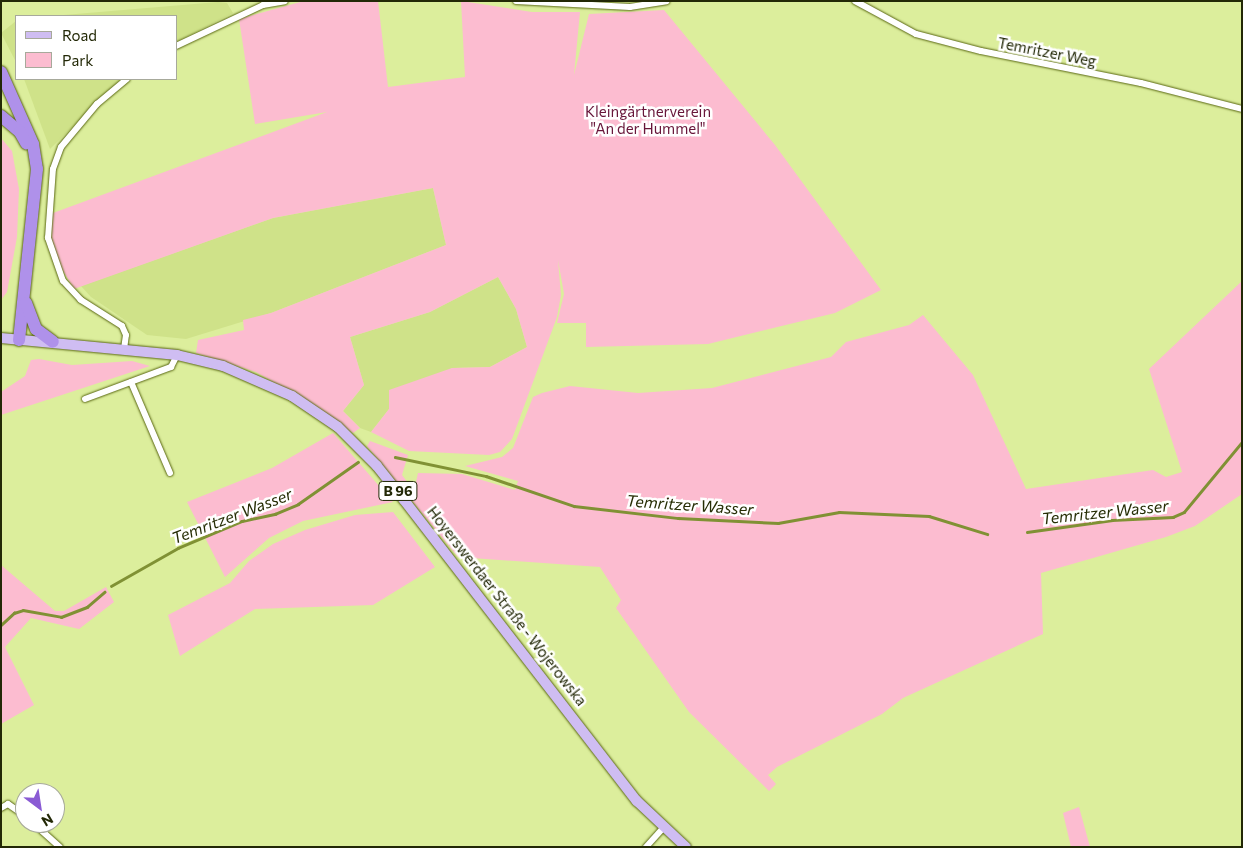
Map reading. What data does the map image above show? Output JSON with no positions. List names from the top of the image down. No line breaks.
{"streets":{"main road":["B 96","Hoyerswerdaer Straße - Wojerowska"],"street":["Temritzer Weg"]},"water":["Temritzer Wasser"],"parks":["Kleingärtnerverein \"An der Hummel\""],"legend":["Road","Park"],"north":"bottom right"}
